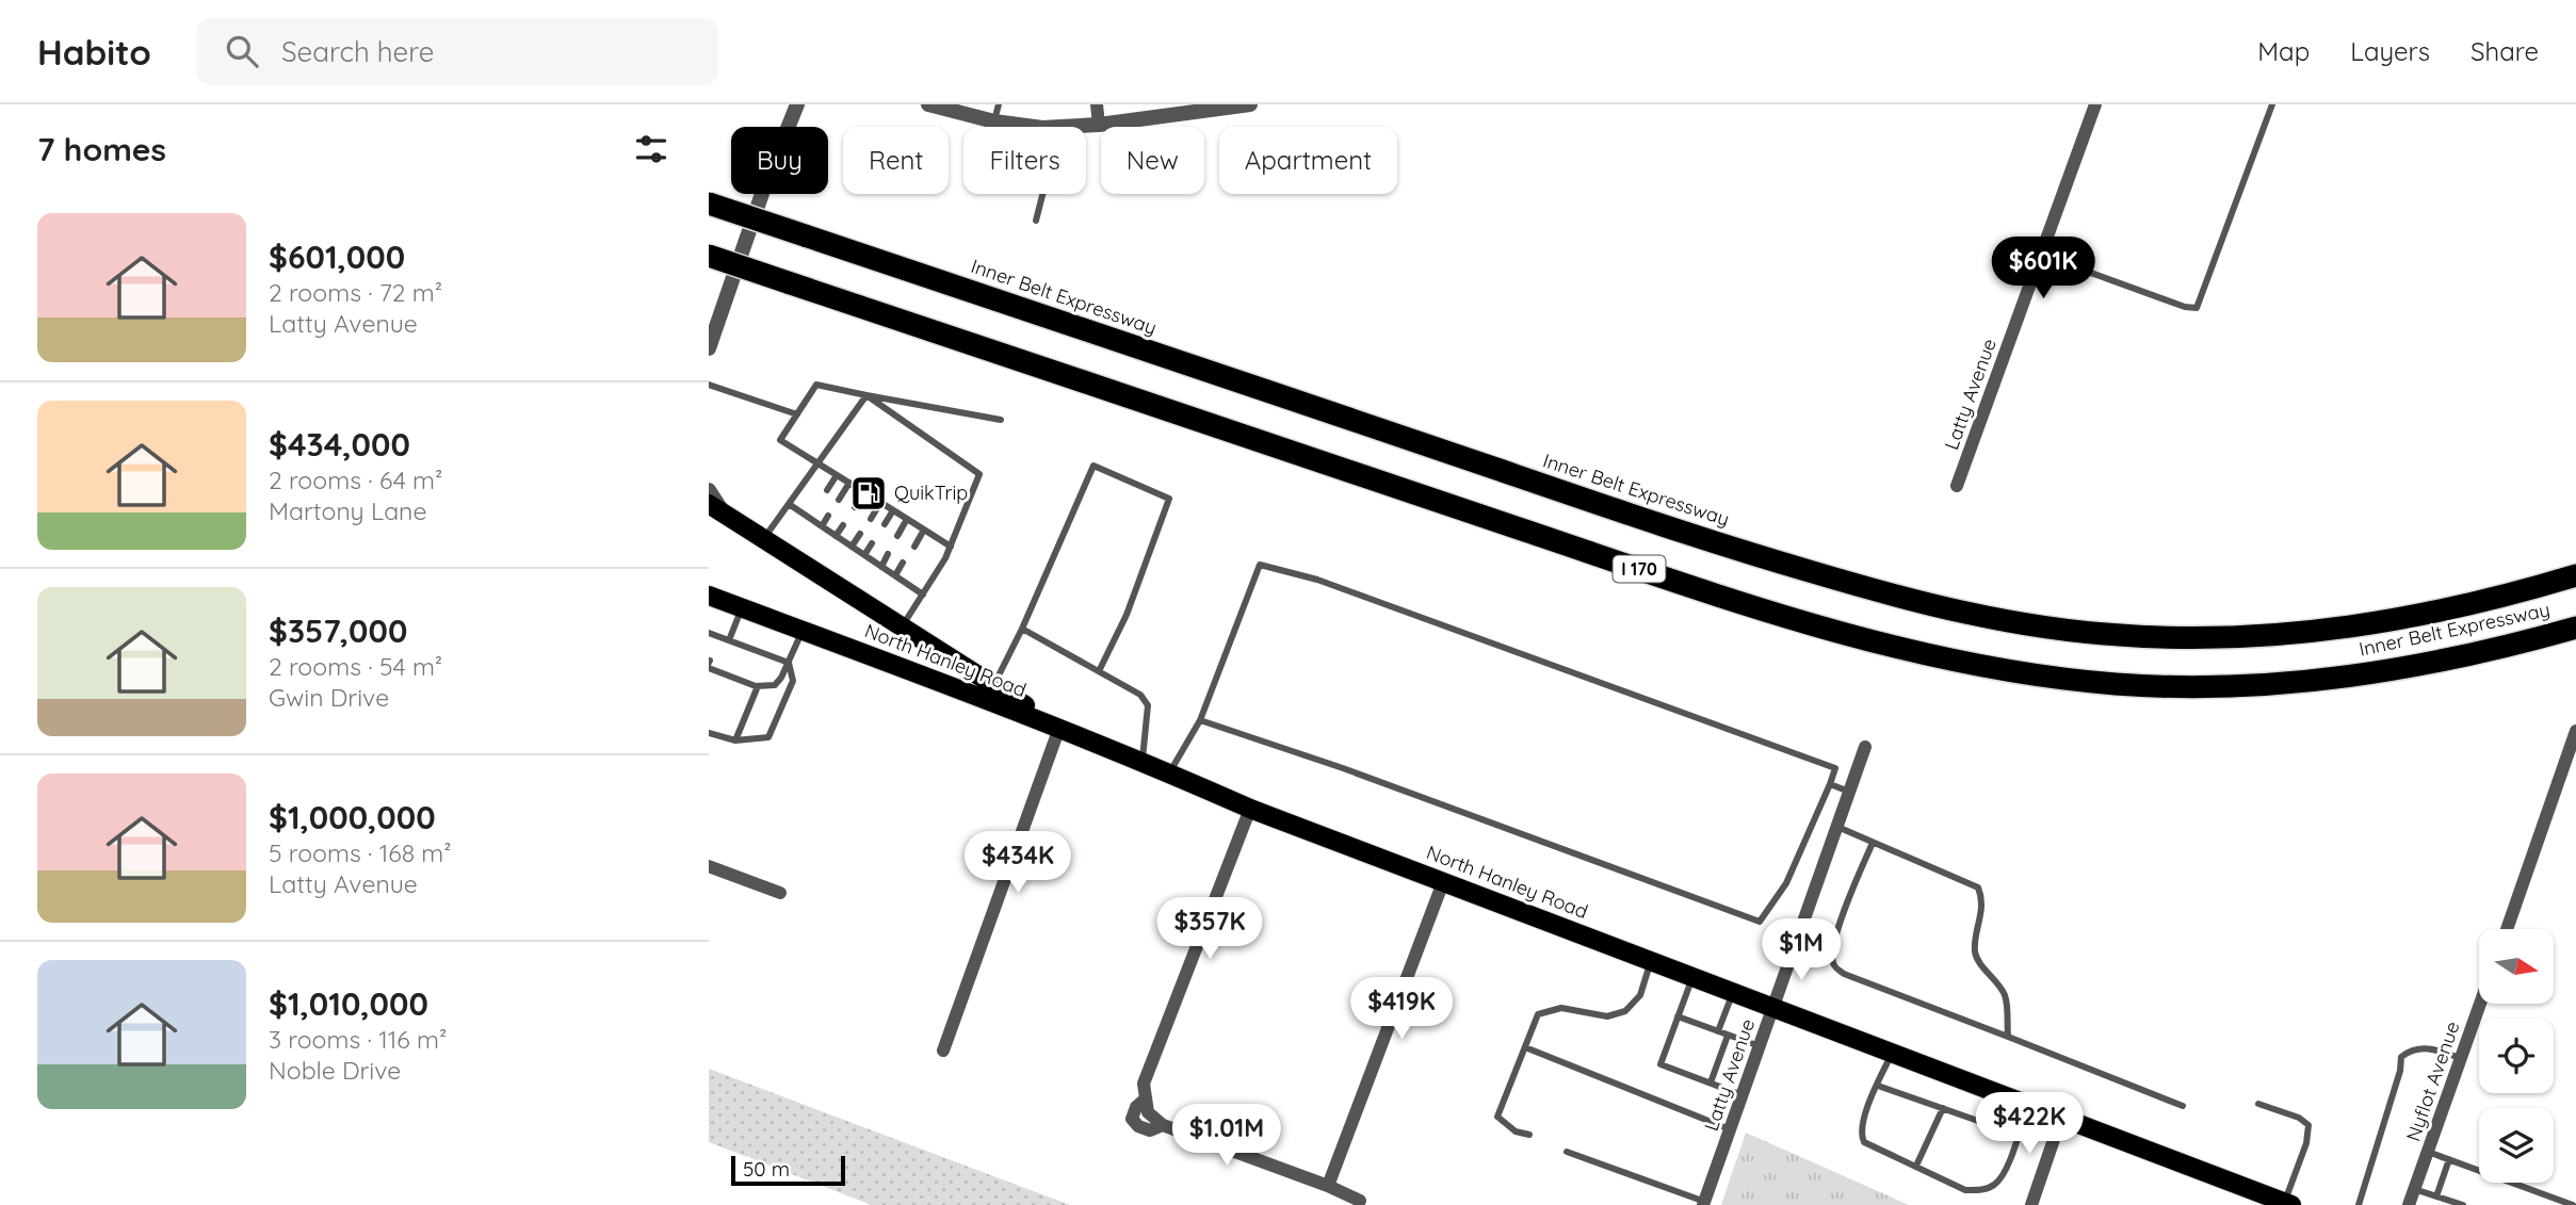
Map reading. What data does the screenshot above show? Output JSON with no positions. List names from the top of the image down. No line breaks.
{"streets":{"highway":["Inner Belt Expressway","I 170"],"main road":["North Hanley Road"],"street":["Latty Avenue","Nyflot Avenue"]},"crossings":[["Latty Avenue","North Hanley Road"]],"places":{"fuel station":["QuikTrip"]},"scale_bar":"50 m","north":"right","page":{"header":"Habito","search":"Search here","nav":["Map","Layers","Share"],"heading":"7 homes","chip":["Buy","Rent","Filters","New","Apartment"],"list":[{"name":"$601,000","note":"2 rooms · 72 m² · Latty Avenue"},{"name":"$434,000","note":"2 rooms · 64 m² · Martony Lane"},{"name":"$357,000","note":"2 rooms · 54 m² · Gwin Drive"},{"name":"$1,000,000","note":"5 rooms · 168 m² · Latty Avenue"},{"name":"$1,010,000","note":"3 rooms · 116 m² · Noble Drive"}],"price":["$601K","$434K","$357K","$1M","$419K","$422K","$1.01M"],"scale":"50 m"}}
